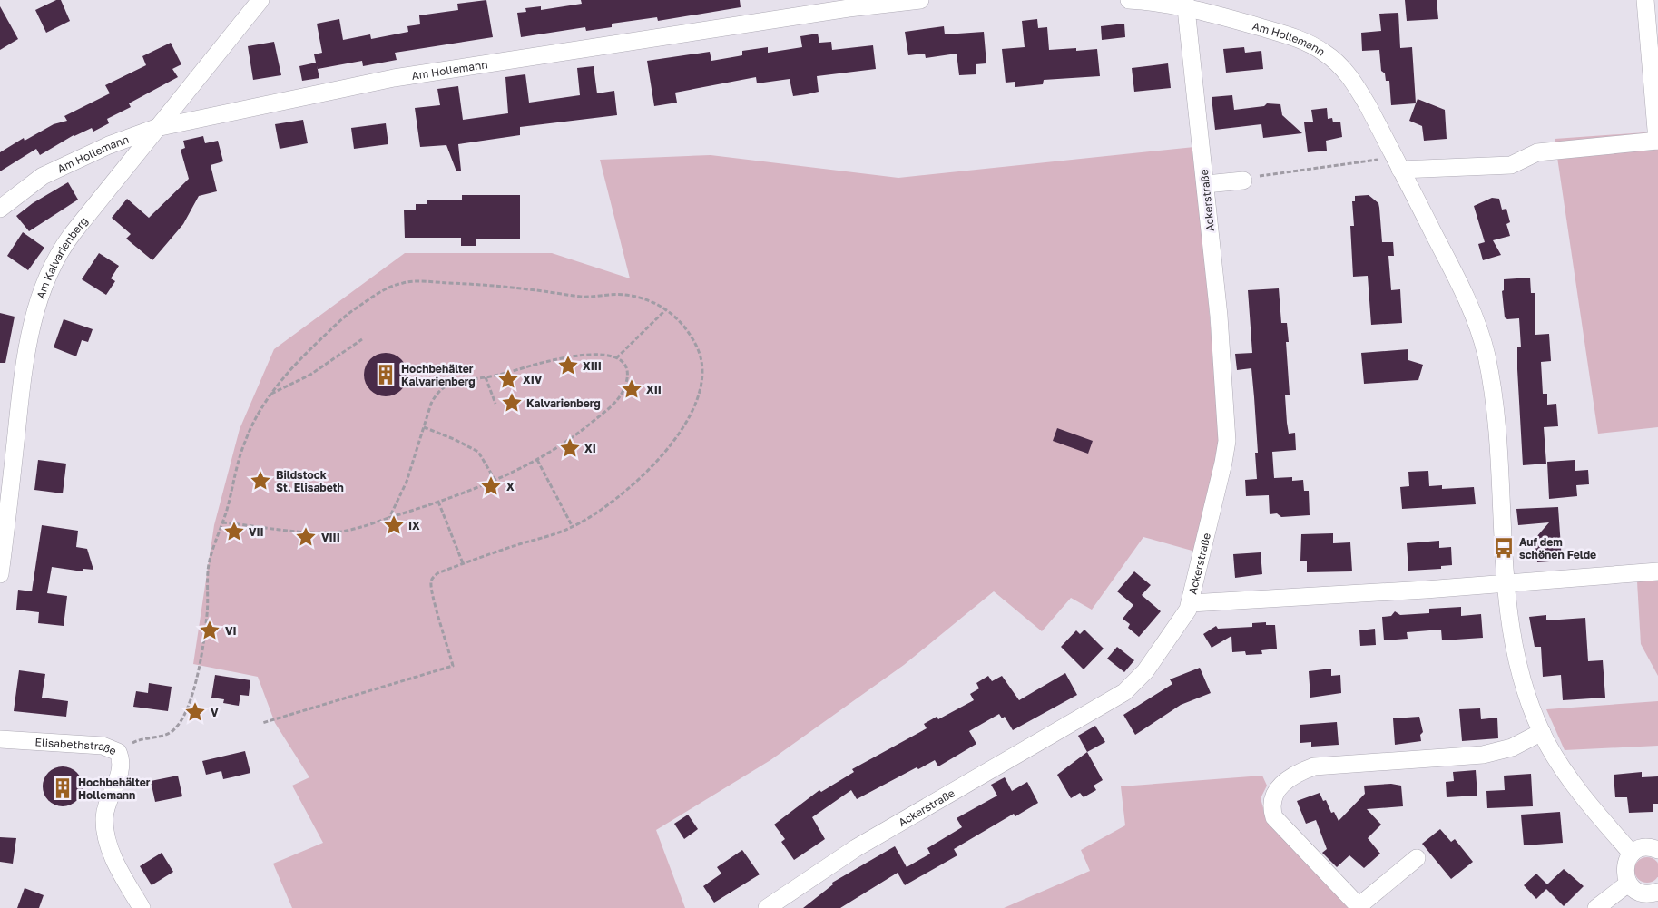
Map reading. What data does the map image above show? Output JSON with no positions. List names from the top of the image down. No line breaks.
{"streets":{"street":["Am Hollemann","Ackerstraße","Am Kalvarienberg","Elisabethstraße"]},"crossings":[["Am Hollemann","Ackerstraße"],["Am Hollemann","Am Kalvarienberg"]],"places":{"place":["XIII","XIV","XII","Kalvarienberg","XI","Bildstock St. Elisabeth","X","IX","VII","VIII","VI","V"],"building":["Hochbehälter Kalvarienberg","Hochbehälter Hollemann"],"bus stop":["Auf dem schönen Felde"]}}
